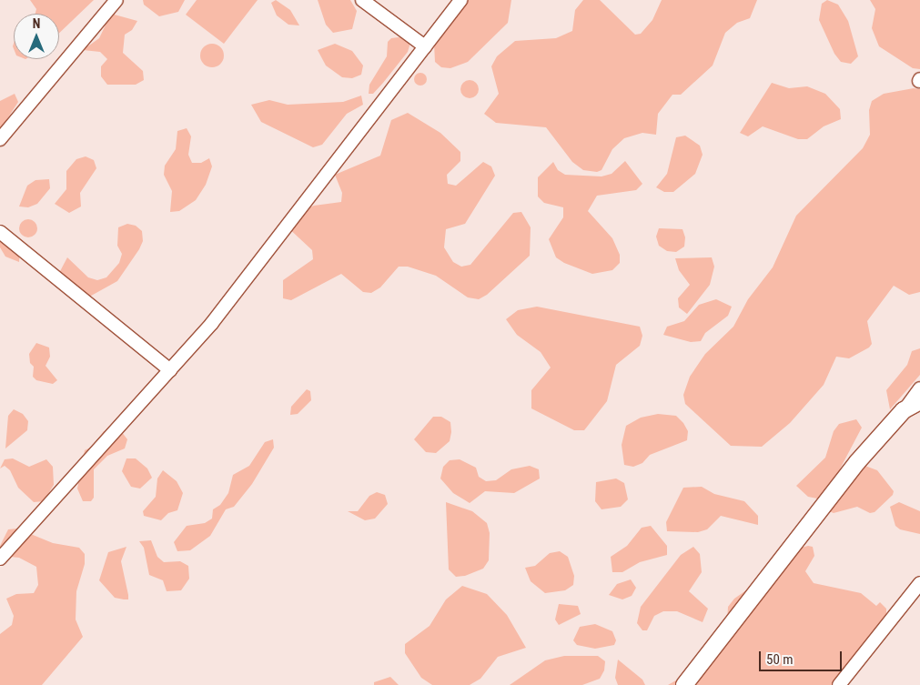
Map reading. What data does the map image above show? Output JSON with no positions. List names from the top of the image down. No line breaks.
{"scale_bar":"50 m","north":"top"}
